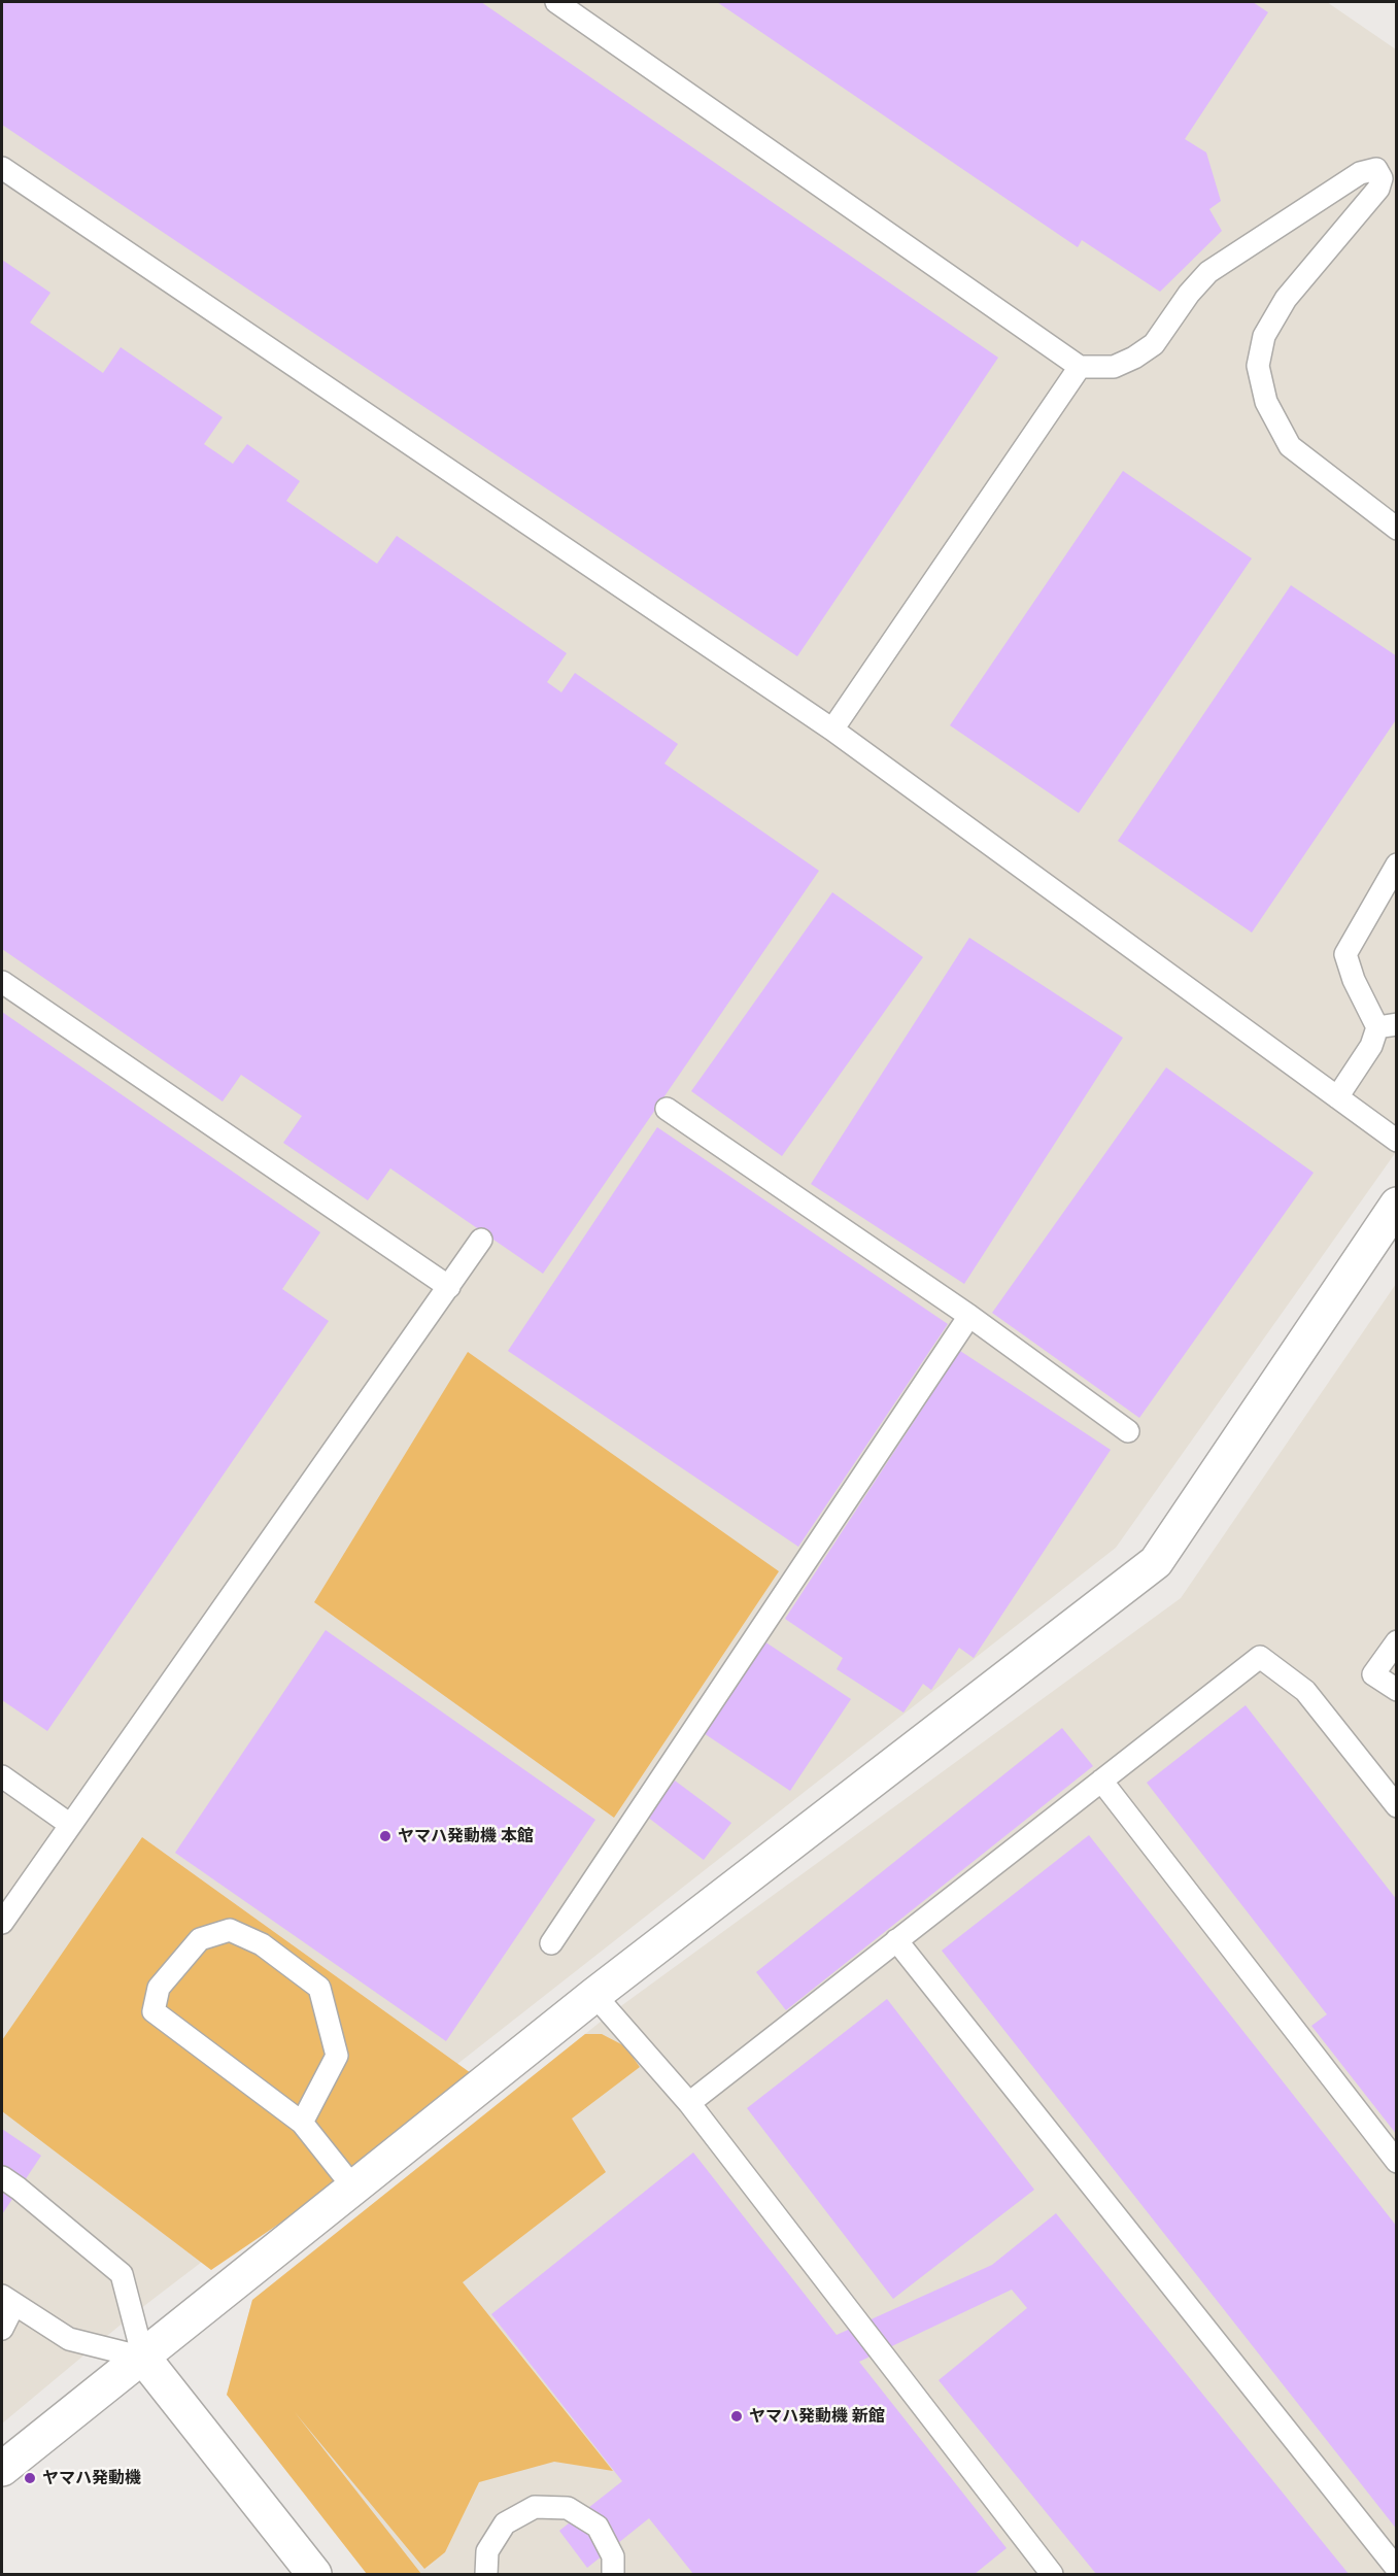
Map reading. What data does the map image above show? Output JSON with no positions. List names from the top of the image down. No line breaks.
{"places":["ヤマハ発動機 本館","ヤマハ発動機 新館","ヤマハ発動機"]}
